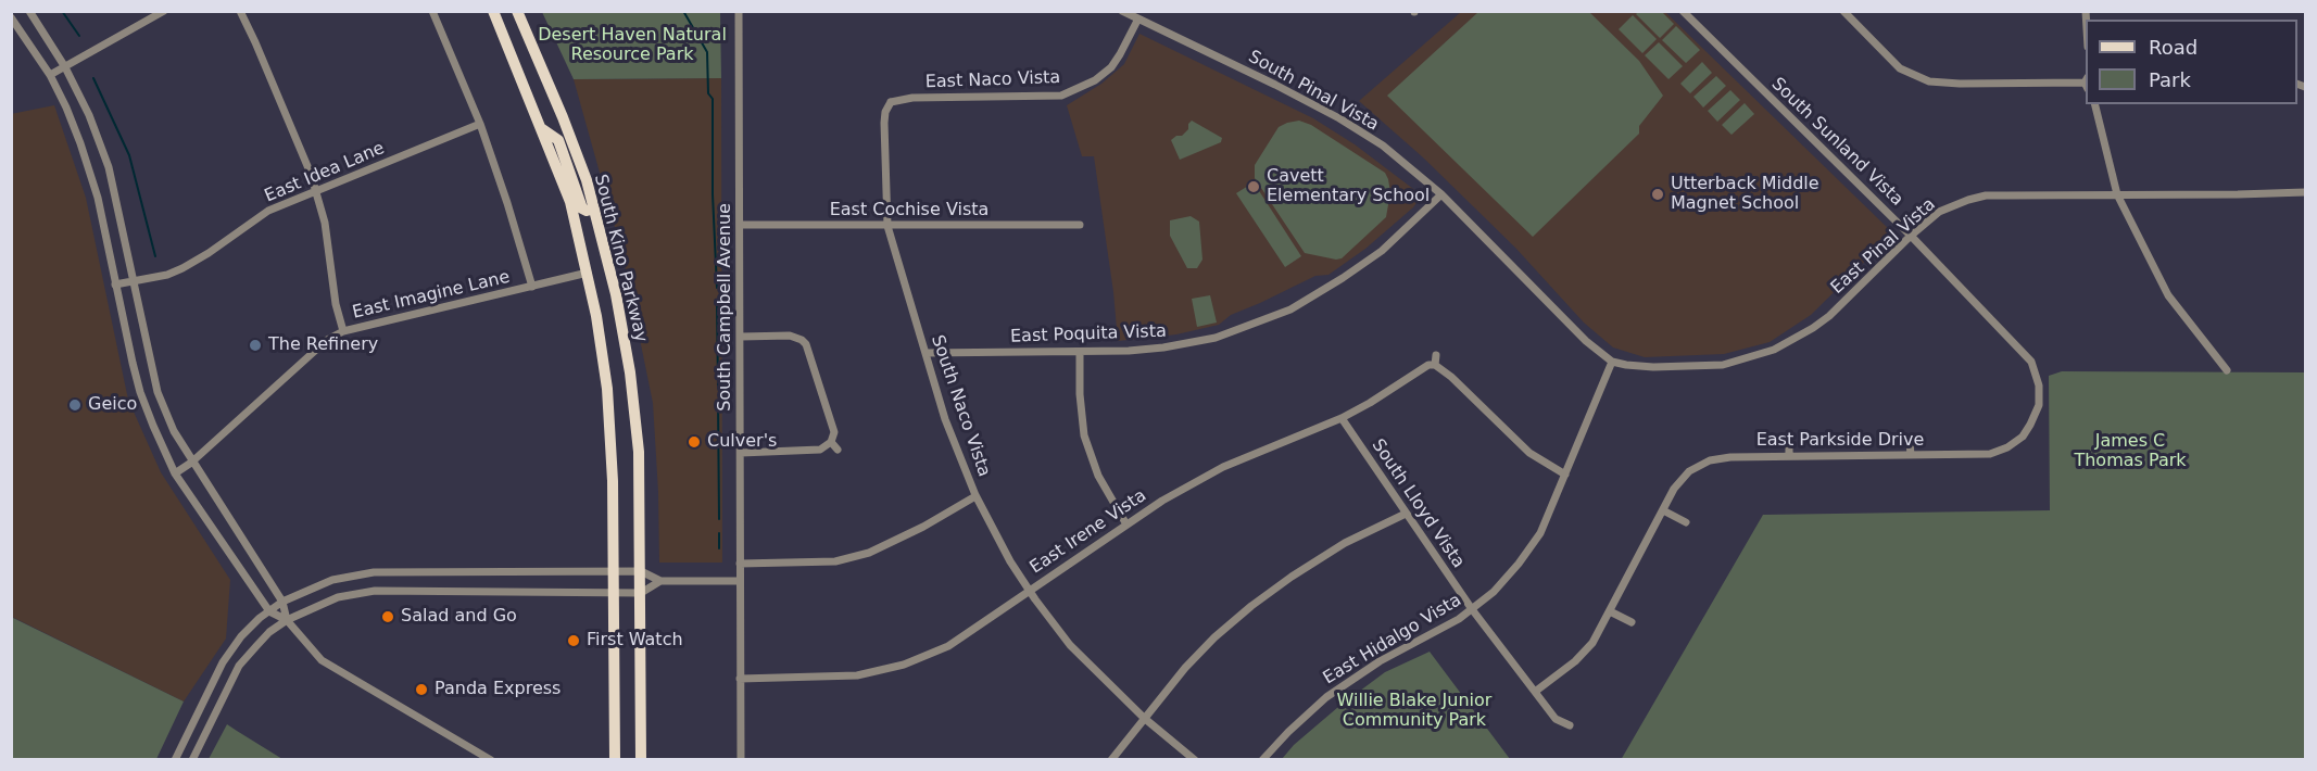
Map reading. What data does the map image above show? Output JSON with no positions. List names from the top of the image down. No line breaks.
{"streets":{"main road":["South Kino Parkway"],"street":["East Naco Vista","South Pinal Vista","South Sunland Vista","East Idea Lane","East Cochise Vista","East Pinal Vista","East Imagine Lane","South Campbell Avenue","East Poquita Vista","South Naco Vista","East Parkside Drive","South Lloyd Vista","East Irene Vista","East Hidalgo Vista"]},"crossings":[["East Naco Vista","South Pinal Vista"],["East Naco Vista","South Naco Vista"],["South Pinal Vista","East Pinal Vista"],["South Pinal Vista","East Poquita Vista"],["South Pinal Vista","East Hidalgo Vista"],["South Sunland Vista","East Pinal Vista"],["South Sunland Vista","East Parkside Drive"],["East Cochise Vista","South Campbell Avenue"],["East Cochise Vista","South Naco Vista"],["East Pinal Vista","East Hidalgo Vista"],["South Kino Parkway","East Imagine Lane"],["South Campbell Avenue","East Irene Vista"],["East Poquita Vista","South Naco Vista"],["South Naco Vista","East Irene Vista"],["East Parkside Drive","South Lloyd Vista"],["South Lloyd Vista","East Irene Vista"],["South Lloyd Vista","East Hidalgo Vista"]],"parks":["Desert Haven Natural Resource Park","James C Thomas Park","Willie Blake Junior Community Park"],"places":["Cavett Elementary School","Utterback Middle Magnet School","The Refinery","Geico","Culver's","Salad and Go","First Watch","Panda Express"],"legend":["Road","Park"]}
